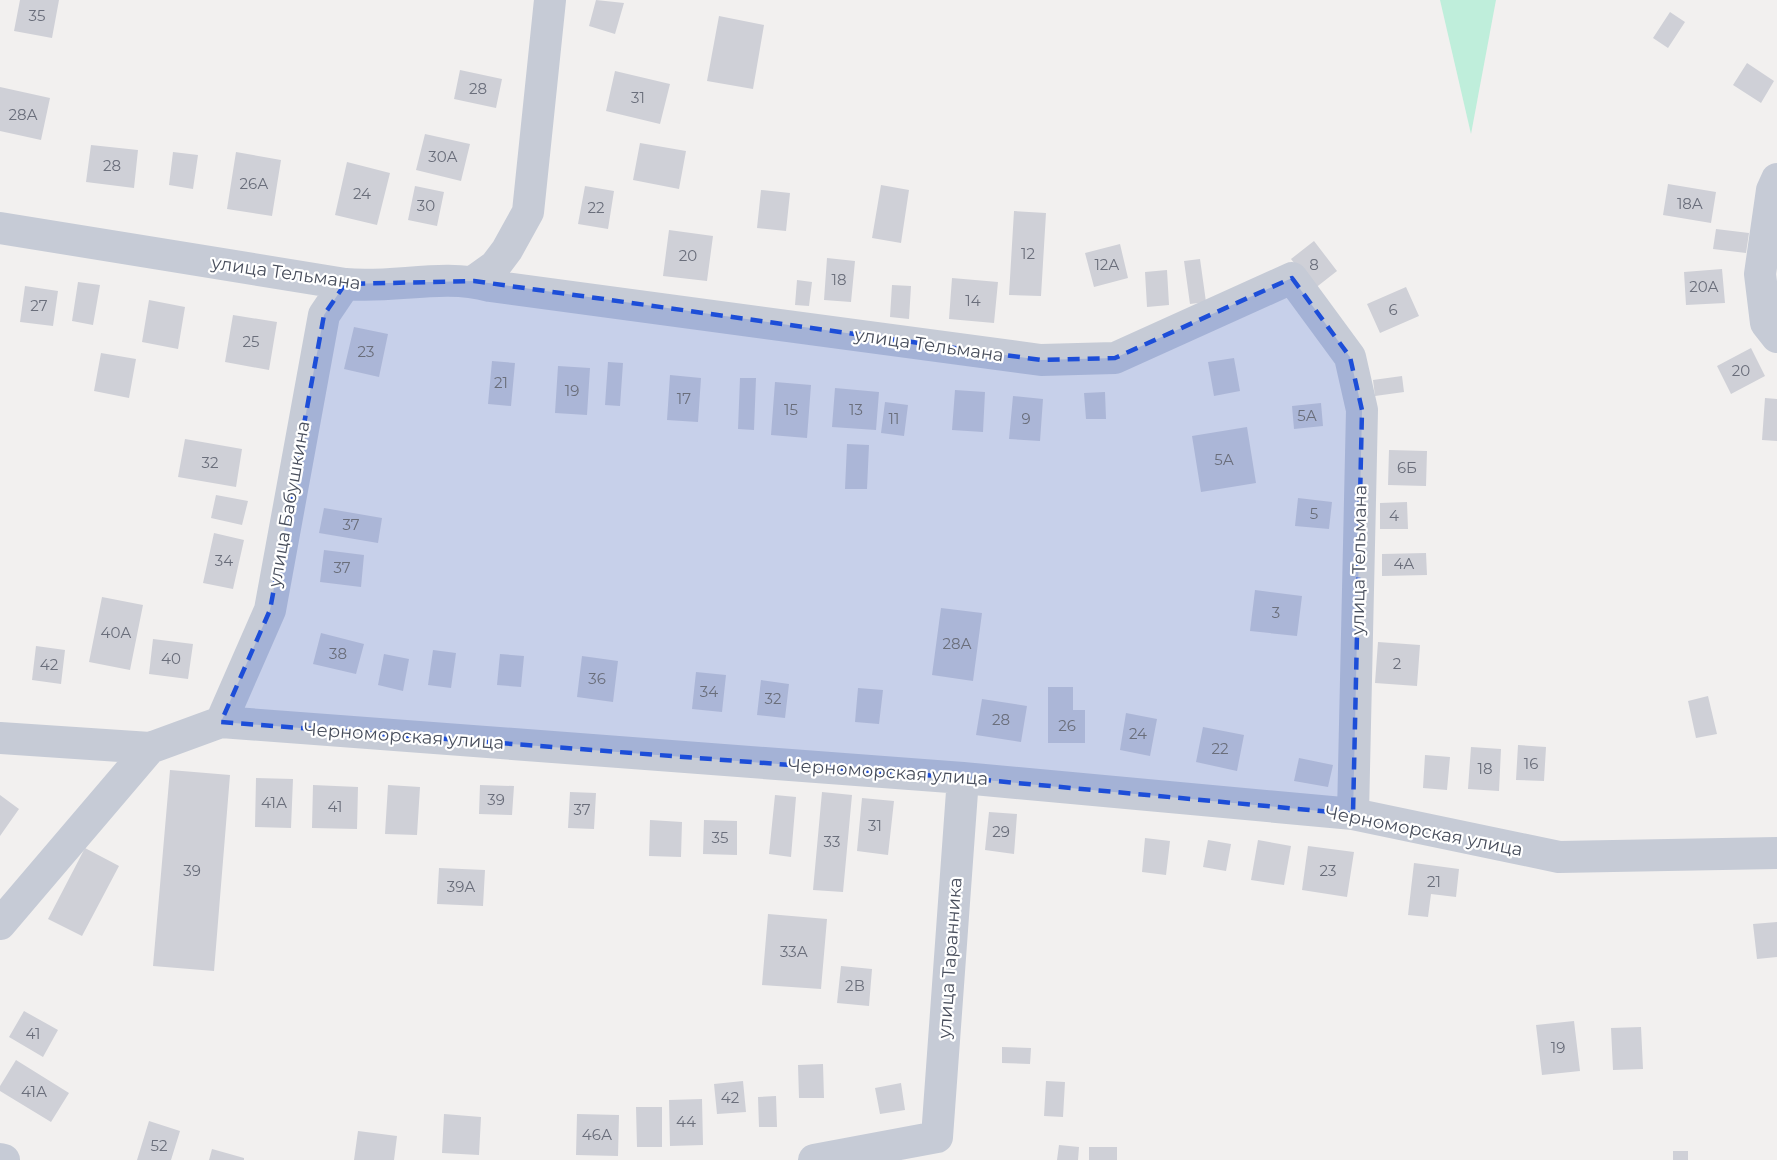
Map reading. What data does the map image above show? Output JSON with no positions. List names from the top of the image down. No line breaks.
{"streets":{"street":["улица Тельмана","улица Бабушкина","Черноморская улица","улица Таранника"]},"crossings":[["улица Тельмана","улица Бабушкина"],["улица Тельмана","Черноморская улица"],["улица Бабушкина","Черноморская улица"],["Черноморская улица","улица Таранника"]],"house_numbers":["35","28","31","28А","30А","28","26А","24","18А","30","22","12","20","12А","8","18","20А","14","27","6","25","23","20","21","19","17","15","13","5А","11","9","5А","32","6Б","5","4","37","34","4А","37","3","40А","28А","38","40","2","42","36","34","32","28","26","24","22","16","18","39","41А","41","37","31","29","35","33","39","23","21","39А","33А","2В","41","19","41А","42","44","46А","52"]}
